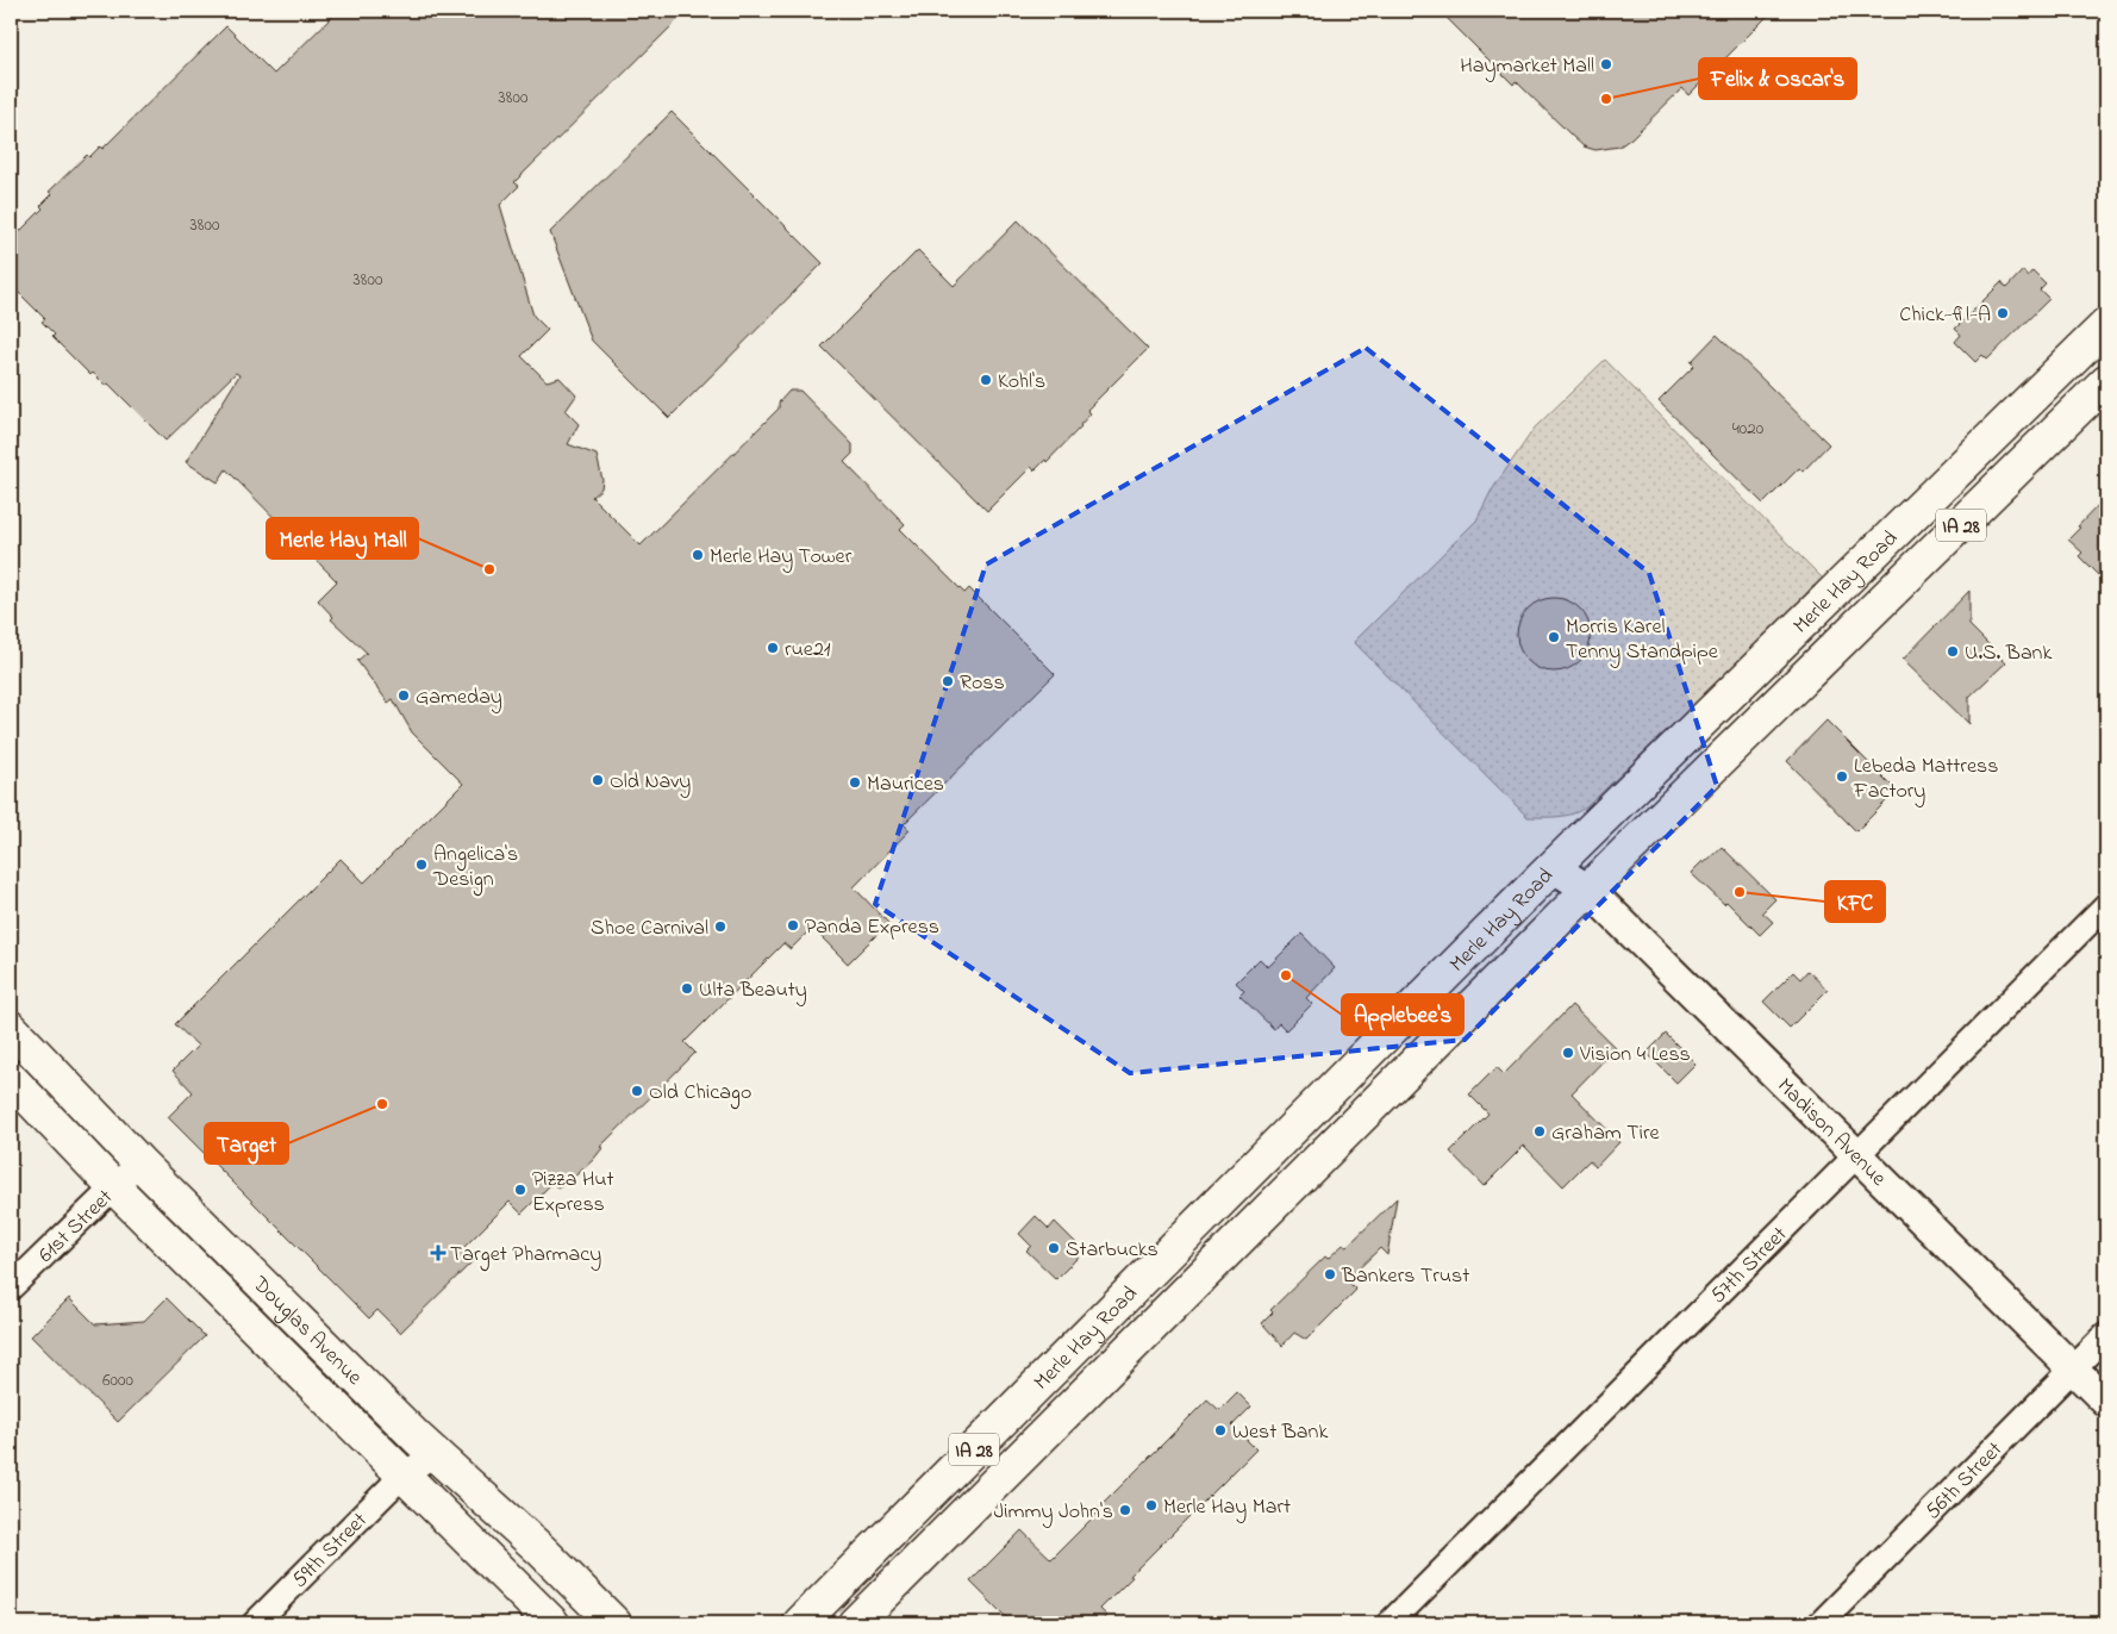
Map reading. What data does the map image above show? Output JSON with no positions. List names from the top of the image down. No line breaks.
{"streets":{"main road":["IA 28","Merle Hay Road","Douglas Avenue"],"street":["Madison Avenue","61st Street","57th Street","56th Street","59th Street"]},"crossings":[["Merle Hay Road","Madison Avenue"],["Madison Avenue","57th Street"],["Madison Avenue","56th Street"],["61st Street","Douglas Avenue"],["Douglas Avenue","59th Street"]],"places":{"other":["Haymarket Mall","Felix & Oscar's","Chick-fil-A","Kohl's","Merle Hay Tower","Merle Hay Mall","Morris Karel Tenny Standpipe","rue21","U.S. Bank","Ross","Gameday","Lebeda Mattress Factory","Old Navy","Maurices","Angelica's Design","KFC","Panda Express","Shoe Carnival","Applebee's","Ulta Beauty","Vision 4 Less","Old Chicago","Target","Graham Tire","Pizza Hut Express","Starbucks","Bankers Trust","West Bank","Merle Hay Mart","Jimmy John's"],"health":["Target Pharmacy"]},"house_numbers":["3800","3800","3800","4020","6000"]}
